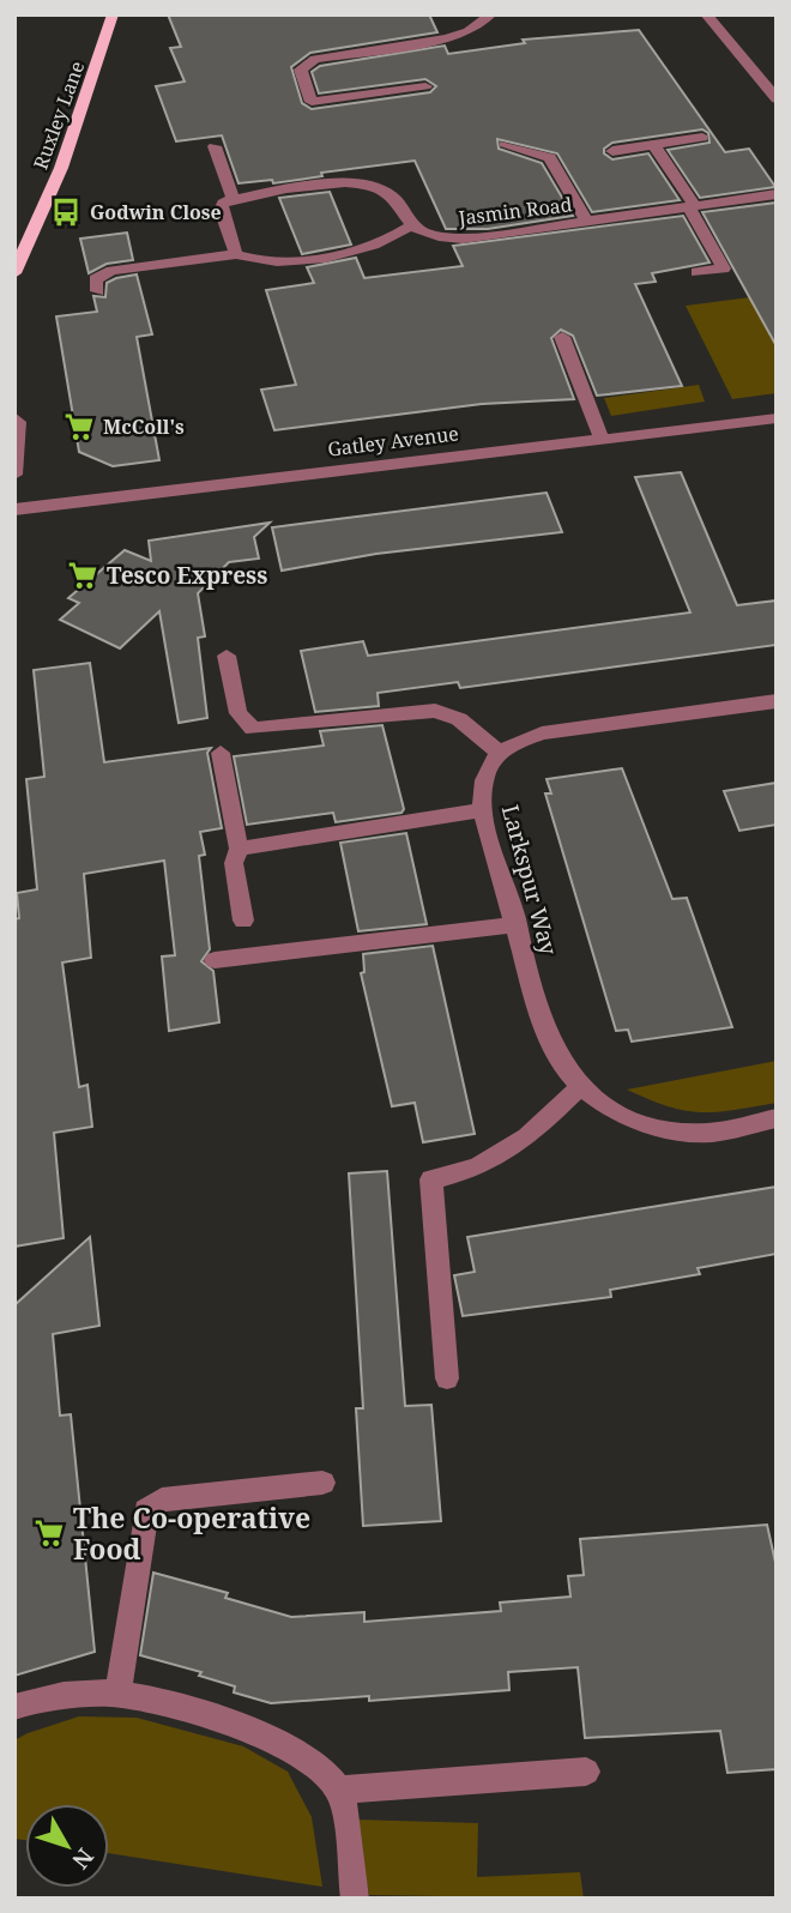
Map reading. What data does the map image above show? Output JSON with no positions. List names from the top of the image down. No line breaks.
{"streets":{"main road":["Ruxley Lane"],"street":["Jasmin Road","Gatley Avenue","Larkspur Way"]},"places":{"bus stop":["Godwin Close"],"supermarket":["McColl's","Tesco Express","The Co-operative Food"]},"north":"bottom right"}
